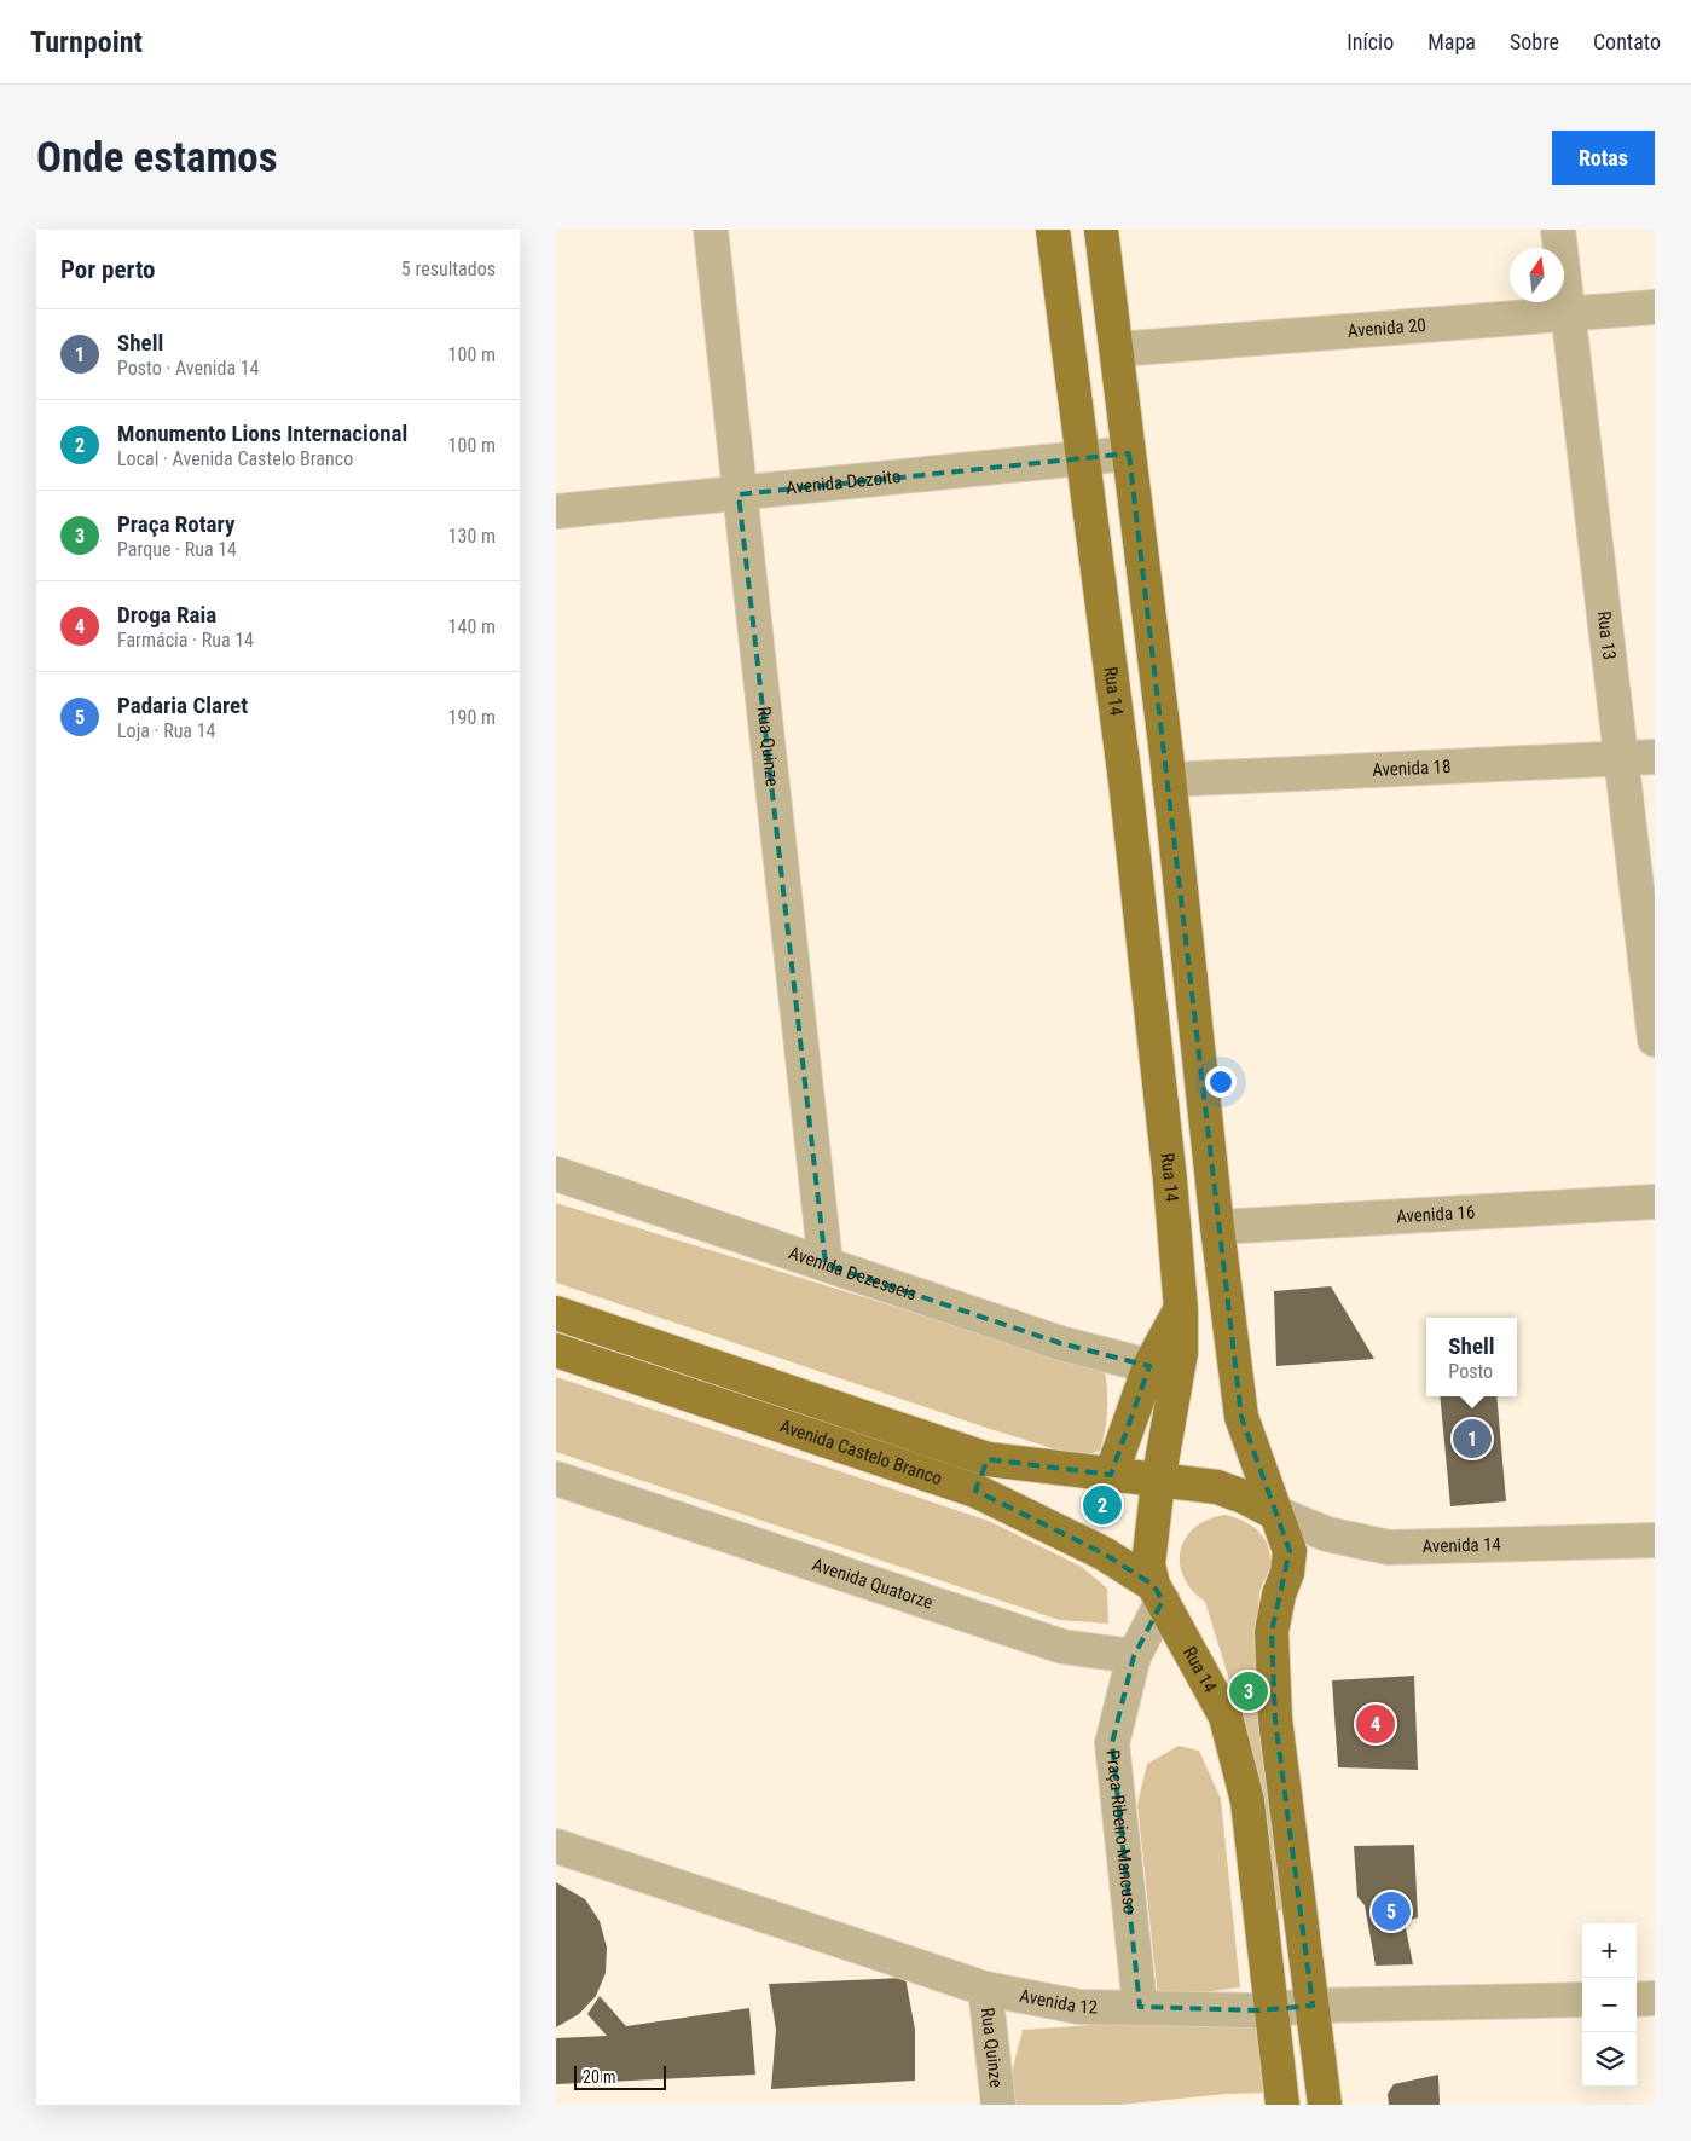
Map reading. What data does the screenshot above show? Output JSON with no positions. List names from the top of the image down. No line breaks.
{"streets":{"main road":["Rua 14","Avenida Castelo Branco"],"street":["Avenida 20","Avenida Dezoito","Rua 13","Rua Quinze","Avenida 18","Avenida 16","Avenida Dezesseis","Avenida 14","Avenida Quatorze","Praça Ribeiro Mancuso","Avenida 12"]},"crossings":[["Avenida 20","Rua 13"],["Avenida Dezoito","Rua 14"],["Avenida Dezoito","Rua Quinze"],["Rua 13","Avenida 18"],["Rua 14","Avenida Castelo Branco"],["Rua 14","Avenida 12"],["Rua Quinze","Avenida Dezesseis"],["Rua Quinze","Avenida 12"],["Avenida Castelo Branco","Avenida 14"],["Avenida Quatorze","Praça Ribeiro Mancuso"],["Praça Ribeiro Mancuso","Avenida 12"]],"scale_bar":"20 m","north":"top","page":{"header":"Turnpoint","nav":["Início","Mapa","Sobre","Contato"],"buttons":"Rotas","title":"Onde estamos","heading":["Por perto","5 resultados"],"list":[{"mark":"1","name":"Shell","note":"Posto · Avenida 14","value":"100 m"},{"mark":"2","name":"Monumento Lions Internacional","note":"Local · Avenida Castelo Branco","value":"100 m"},{"mark":"3","name":"Praça Rotary","note":"Parque · Rua 14","value":"130 m"},{"mark":"4","name":"Droga Raia","note":"Farmácia · Rua 14","value":"140 m"},{"mark":"5","name":"Padaria Claret","note":"Loja · Rua 14","value":"190 m"}],"popup":["Shell","Posto"],"pins":["1","2","3","4","5"],"map_buttons":["+","−"],"scale":"20 m"}}
